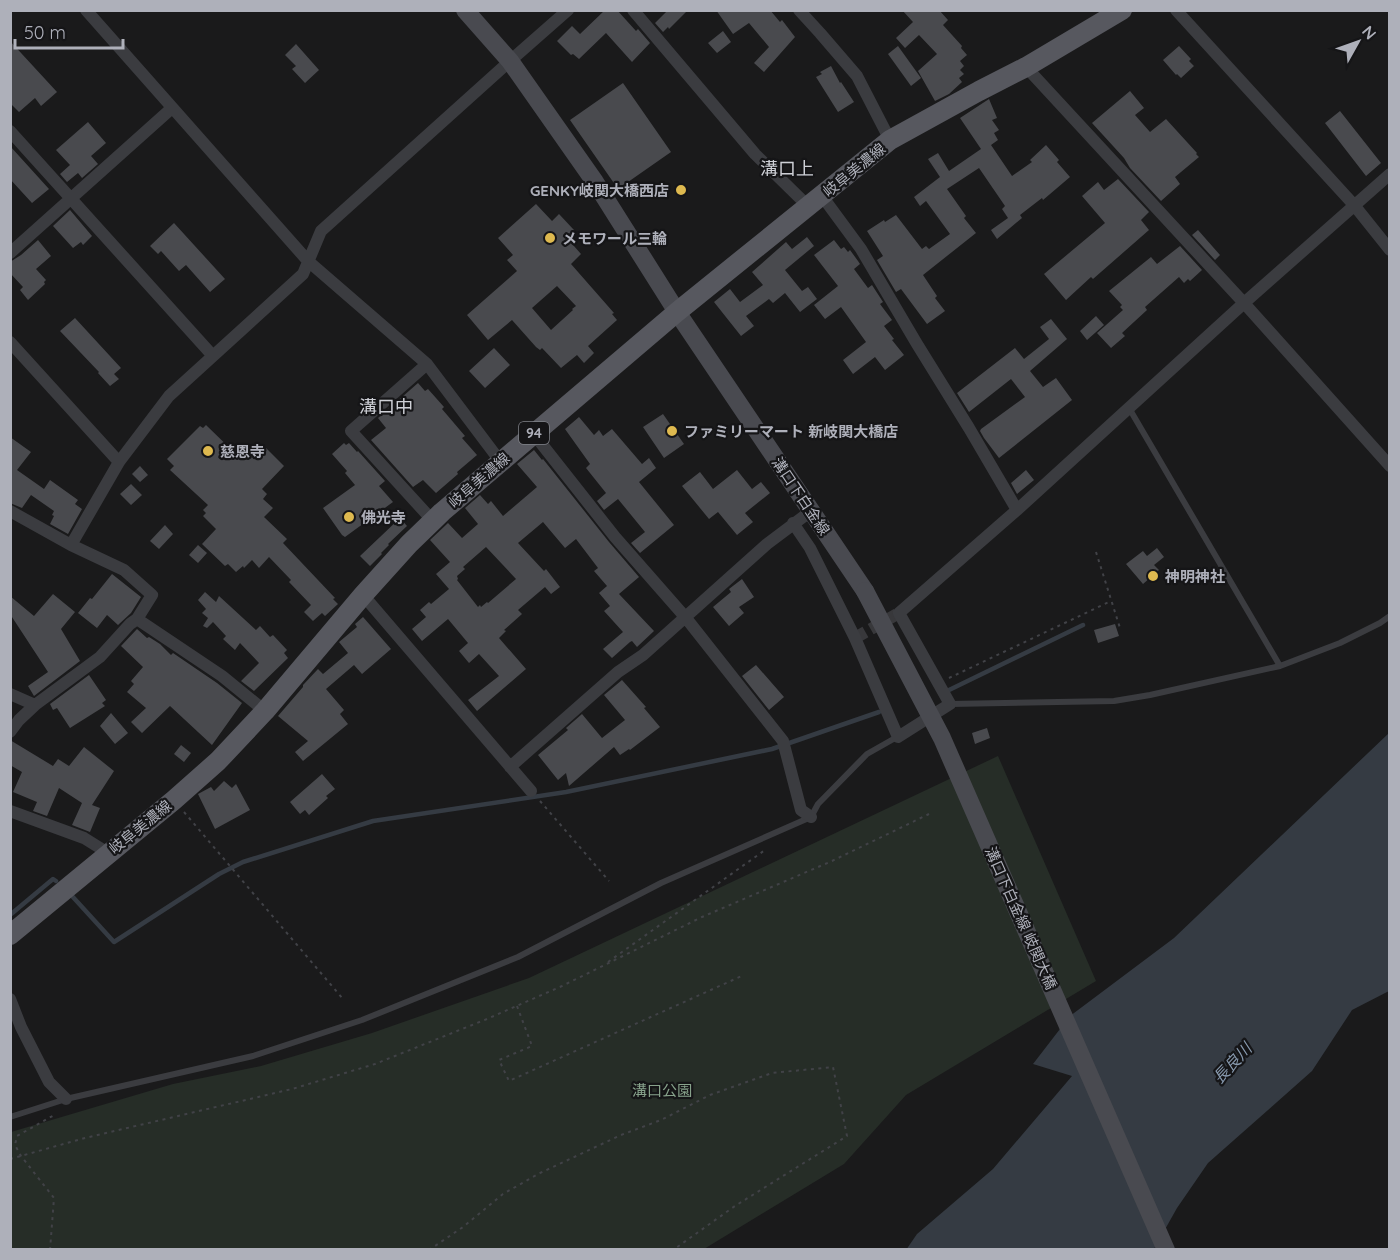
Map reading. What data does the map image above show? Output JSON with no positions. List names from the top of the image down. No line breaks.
{"streets":{"main road":["岐阜美濃線","94","溝口下白金線","溝口下白金線 岐関大橋"]},"crossings":[["岐阜美濃線","溝口下白金線"],["溝口下白金線","溝口下白金線 岐関大橋"]],"districts":["溝口上","溝口中"],"water":["長良川"],"parks":["溝口公園"],"places":["GENKY岐関大橋西店","メモワール三輪","ファミリーマート 新岐関大橋店","慈恩寺","佛光寺","神明神社"],"scale_bar":"50 m","north":"top right"}
